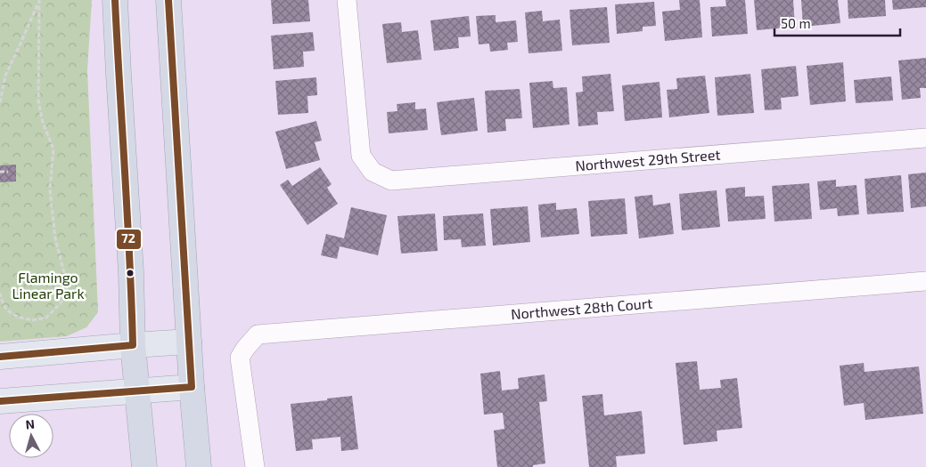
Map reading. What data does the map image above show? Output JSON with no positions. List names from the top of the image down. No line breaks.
{"streets":{"street":["Northwest 29th Street","Northwest 28th Court"]},"parks":["Flamingo Linear Park"],"lines":["transit line 72"],"scale_bar":"50 m","north":"top"}
